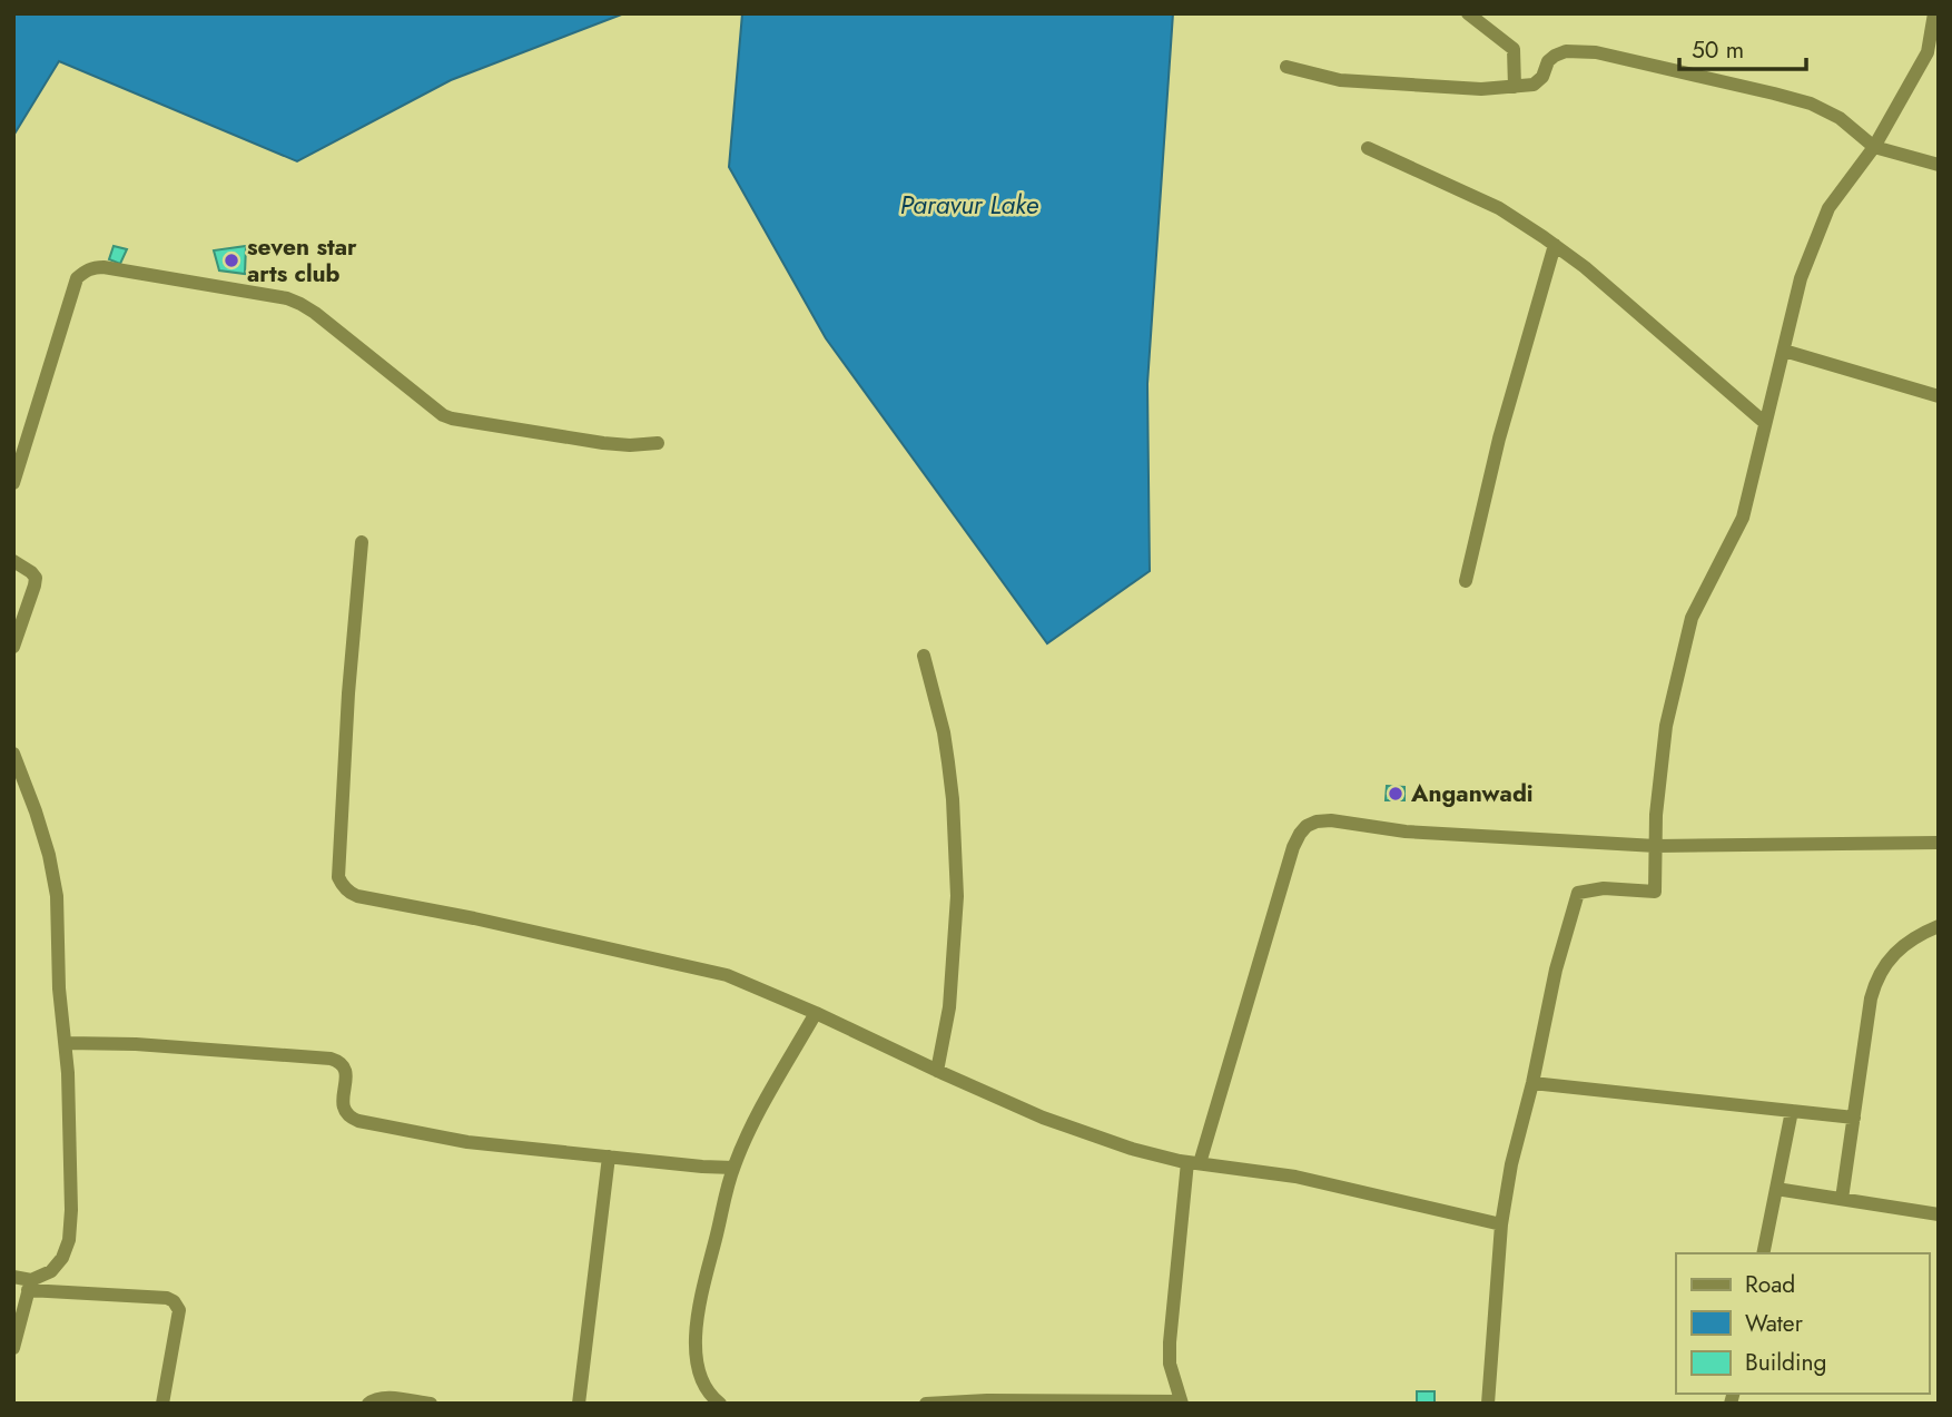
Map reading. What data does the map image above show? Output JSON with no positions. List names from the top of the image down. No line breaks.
{"water":["Paravur Lake"],"places":["seven star arts club","Anganwadi"],"legend":["Road","Water","Building"],"scale_bar":"50 m"}
